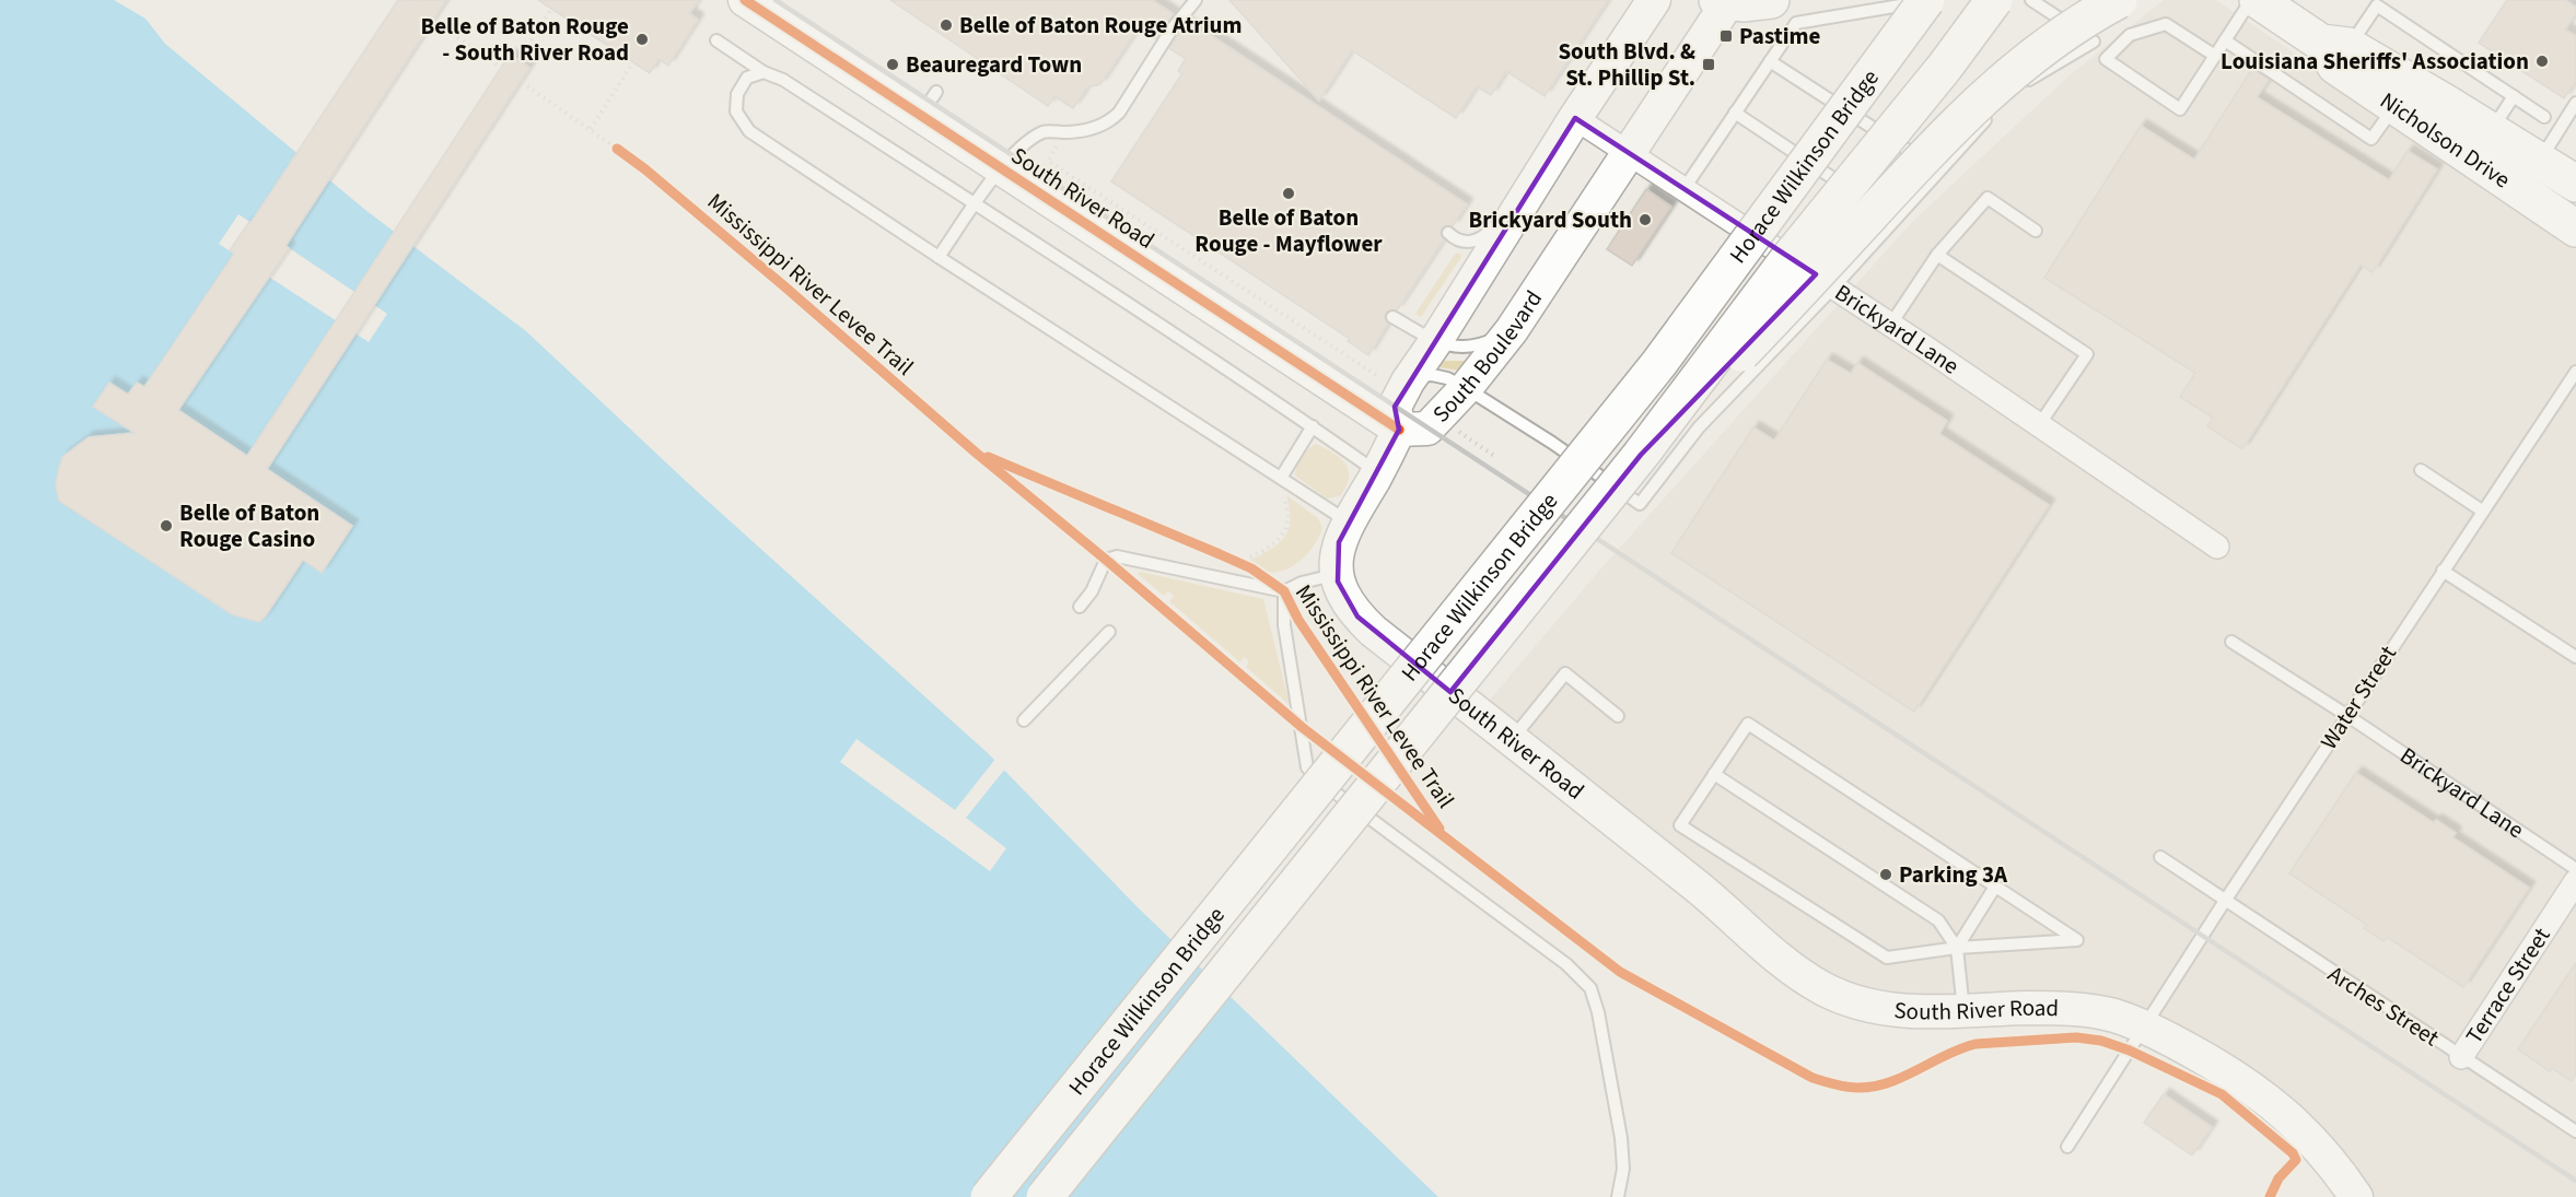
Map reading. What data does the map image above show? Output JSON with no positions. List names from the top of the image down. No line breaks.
{"streets":{"main road":["Nicholson Drive","Horace Wilkinson Bridge","South River Road","South Boulevard"],"street":["Brickyard Lane","Terrace Street"],"lane":["Water Street","Arches Street"],"cycle path":["Mississippi River Levee Trail"]},"crossings":[["South River Road","South Boulevard"],["South River Road","Water Street"],["Brickyard Lane","South Boulevard"],["Brickyard Lane","Water Street"],["Water Street","Arches Street"],["Terrace Street","Arches Street"]],"places":{"other":["Belle of Baton Rouge Atrium","Belle of Baton Rouge - South River Road","Louisiana Sheriffs' Association","Beauregard Town","Belle of Baton Rouge - Mayflower","Brickyard South","Belle of Baton Rouge Casino","Parking 3A"],"transit":["Pastime","South Blvd. & St. Phillip St."]}}
